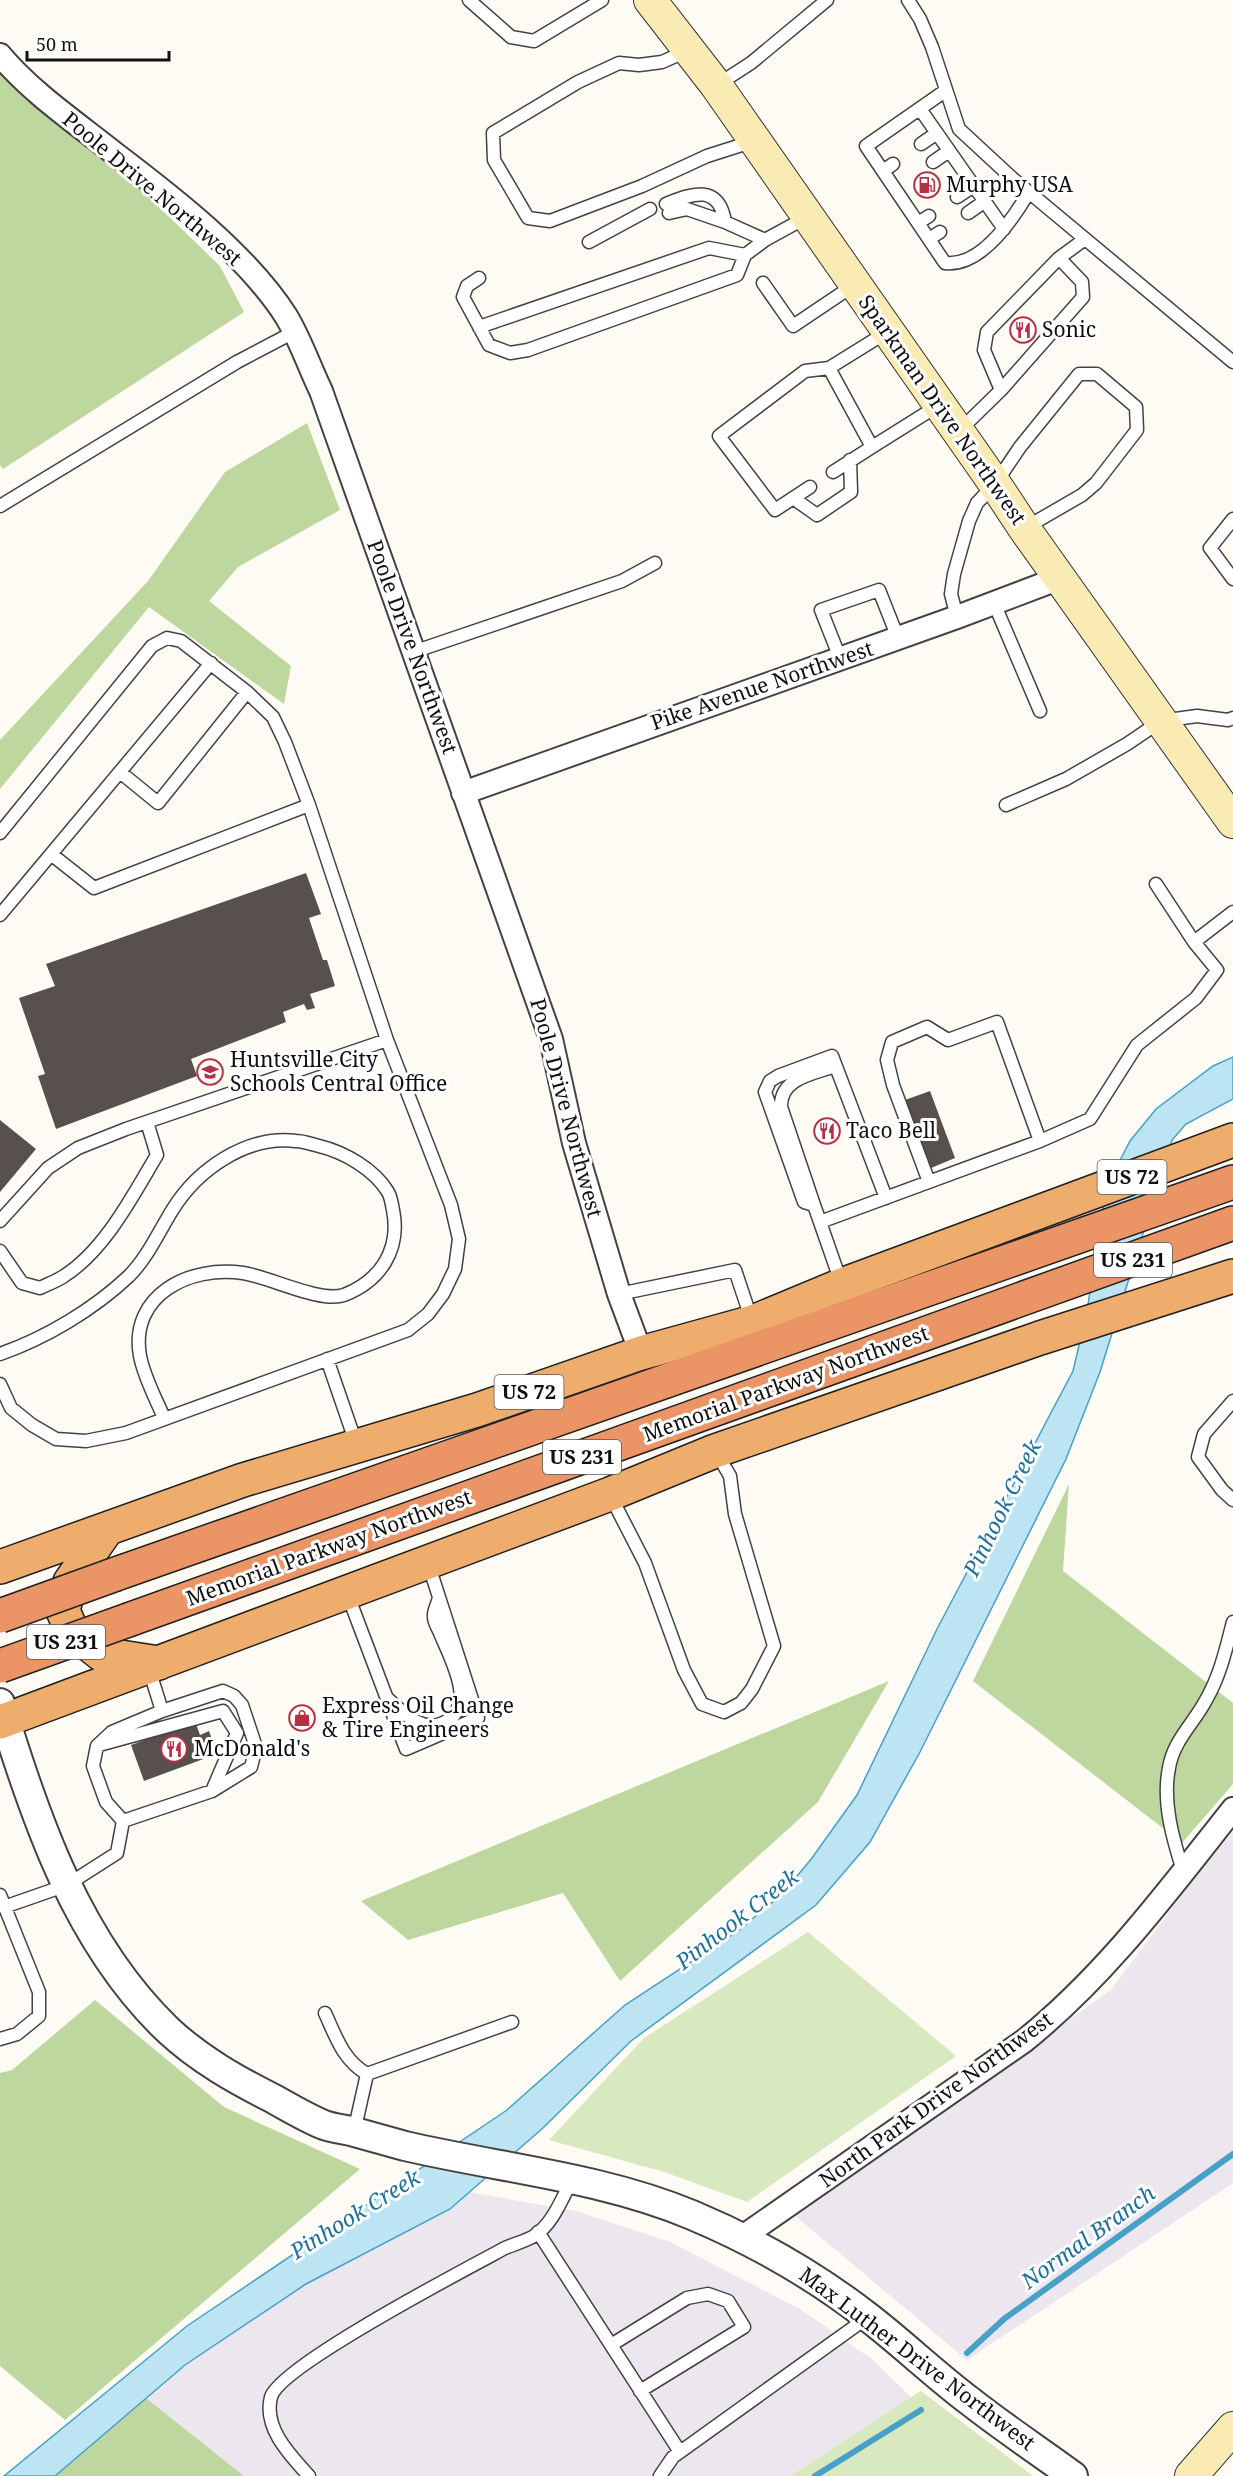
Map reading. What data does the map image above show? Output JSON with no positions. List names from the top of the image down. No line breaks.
{"streets":{"highway":["US 72","US 231","Memorial Parkway Northwest"],"main road":["Sparkman Drive Northwest"],"street":["Poole Drive Northwest","Pike Avenue Northwest","North Park Drive Northwest","Max Luther Drive Northwest"]},"crossings":[["Poole Drive Northwest","Pike Avenue Northwest"],["Poole Drive Northwest","US 72"],["Sparkman Drive Northwest","Pike Avenue Northwest"],["North Park Drive Northwest","Max Luther Drive Northwest"]],"water":["Pinhook Creek","Normal Branch"],"places":{"fuel station":["Murphy USA"],"restaurant":["Sonic","Taco Bell","McDonald's"],"school or university":["Huntsville City Schools Central Office"],"shop":["Express Oil Change & Tire Engineers"]},"scale_bar":"50 m"}
